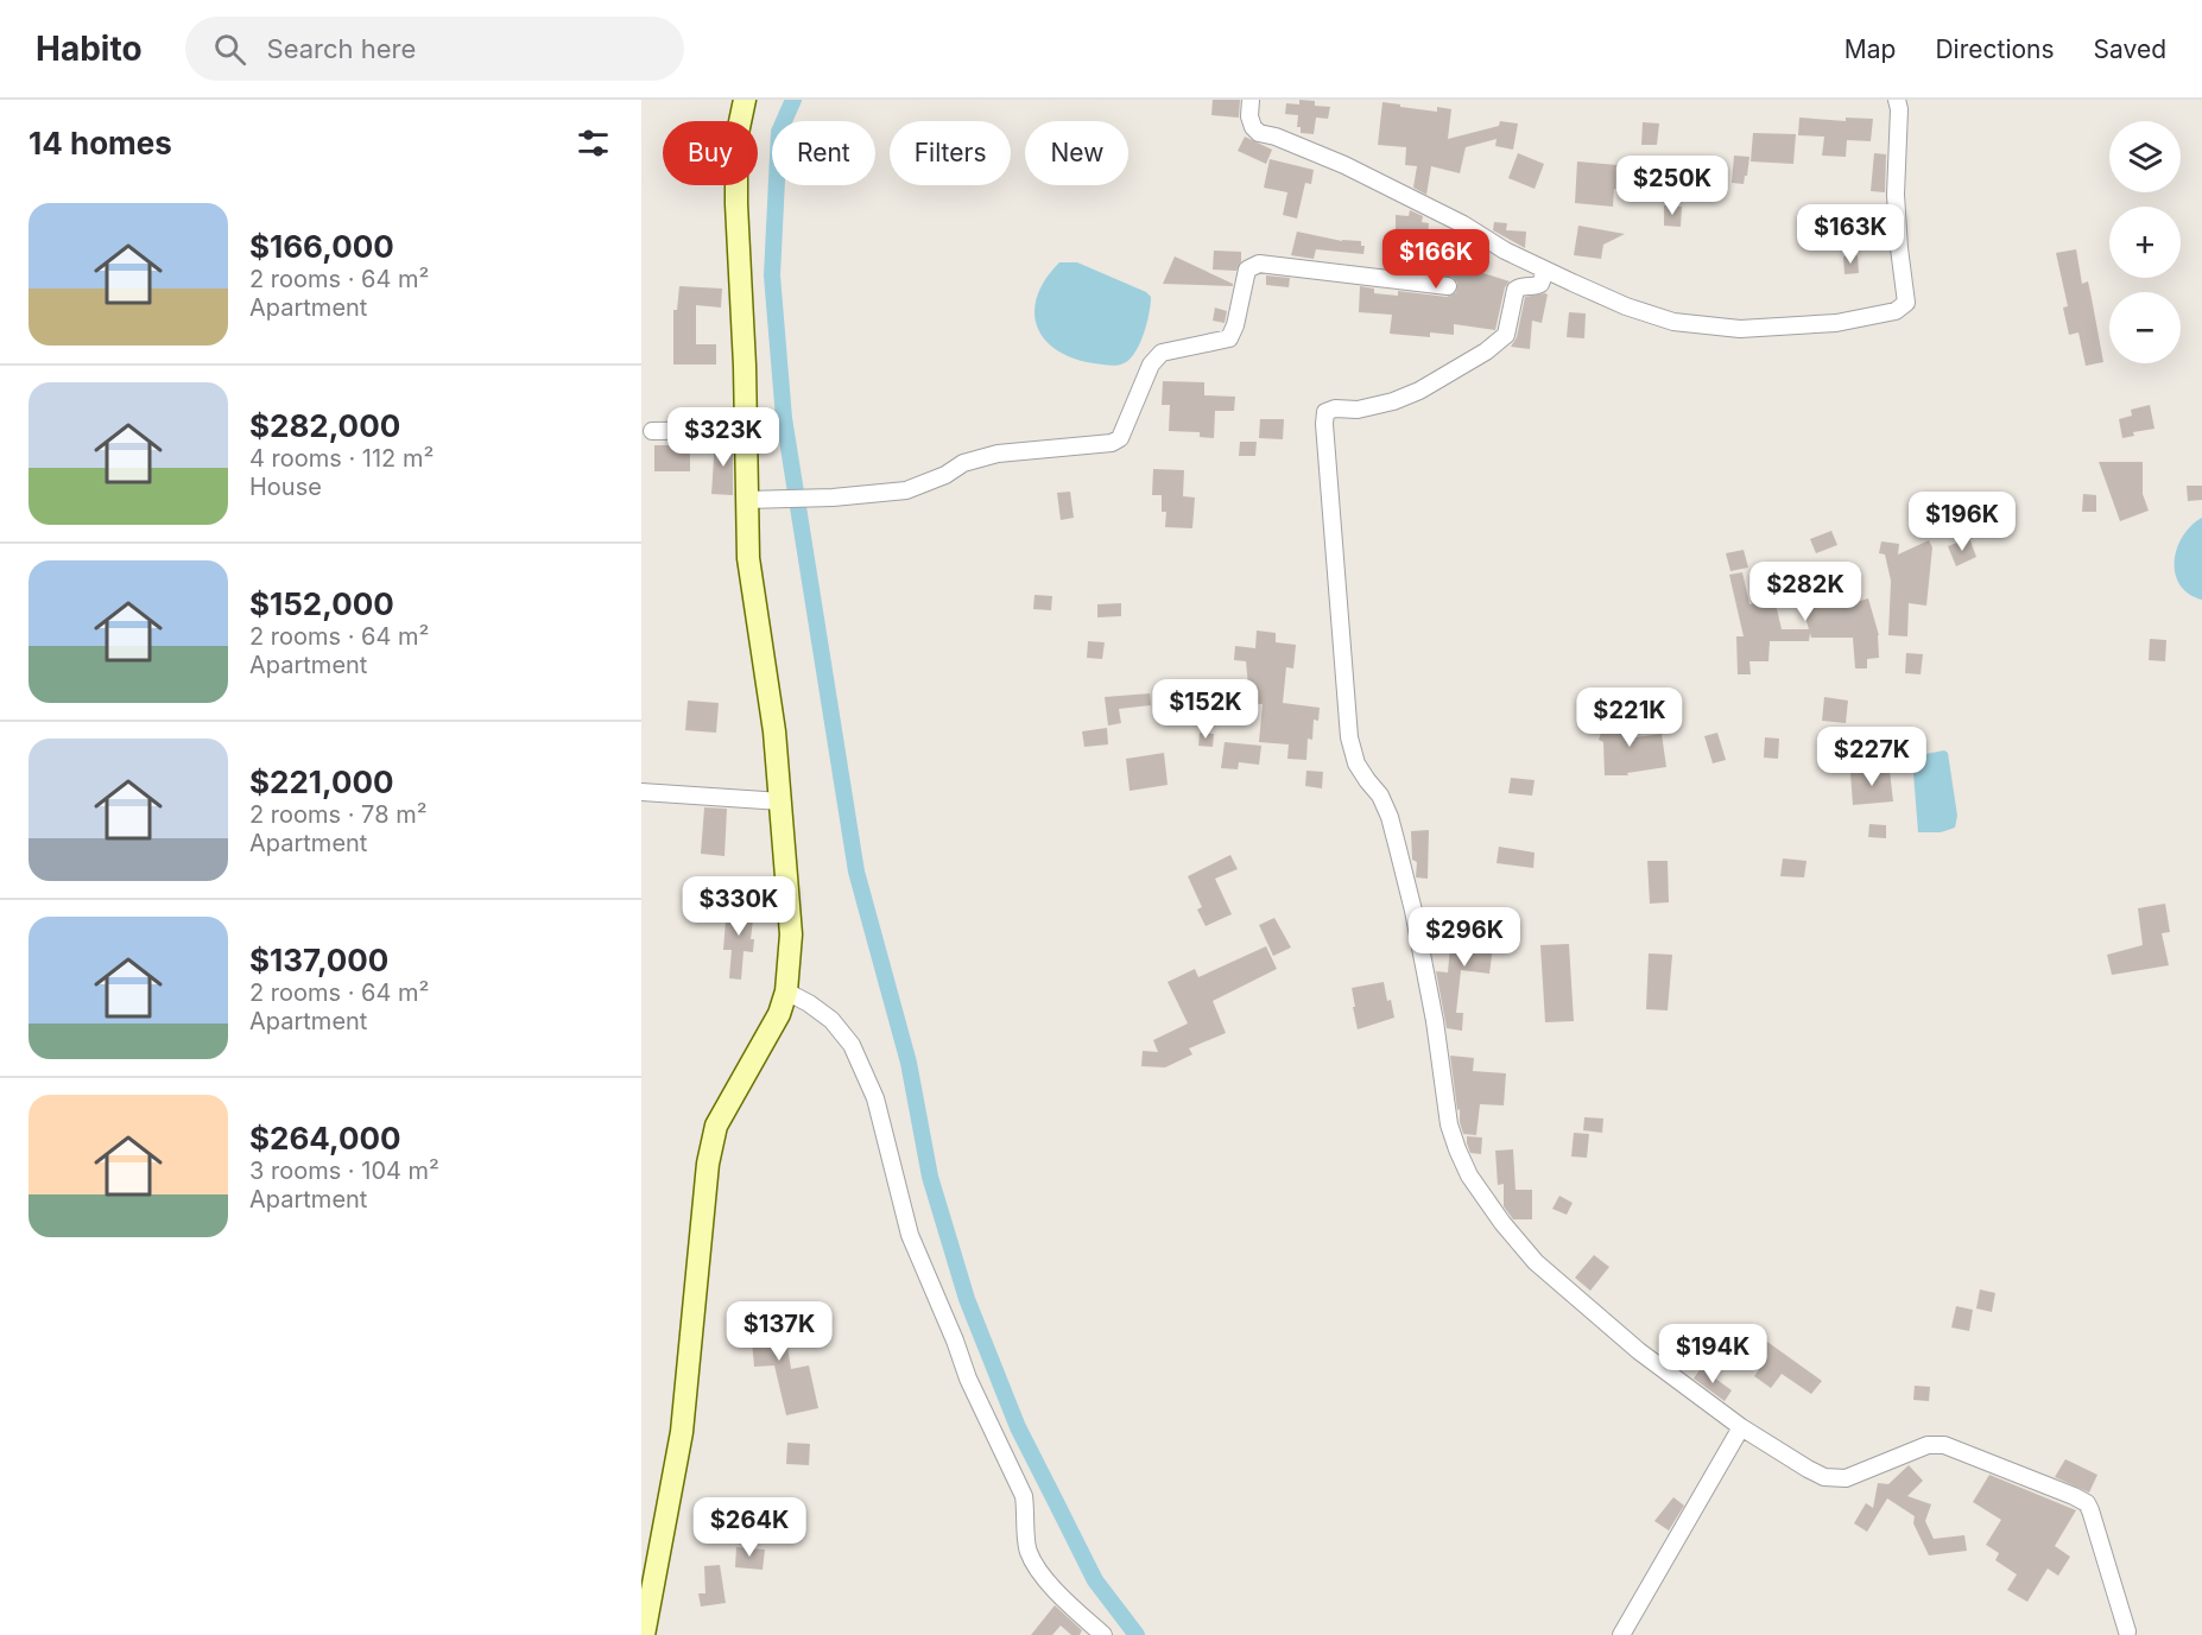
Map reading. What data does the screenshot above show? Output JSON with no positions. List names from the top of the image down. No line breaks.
{"page":{"header":"Habito","search":"Search here","nav":["Map","Directions","Saved"],"heading":"14 homes","map_buttons":["+","−"],"chip":["Buy","Rent","Filters","New"],"price":["$250K","$163K","$166K","$323K","$196K","$282K","$152K","$221K","$227K","$330K","$296K","$137K","$194K","$264K"],"list":[{"name":"$166,000","note":"2 rooms · 64 m² · Apartment"},{"name":"$282,000","note":"4 rooms · 112 m² · House"},{"name":"$152,000","note":"2 rooms · 64 m² · Apartment"},{"name":"$221,000","note":"2 rooms · 78 m² · Apartment"},{"name":"$137,000","note":"2 rooms · 64 m² · Apartment"},{"name":"$264,000","note":"3 rooms · 104 m² · Apartment"}]}}
